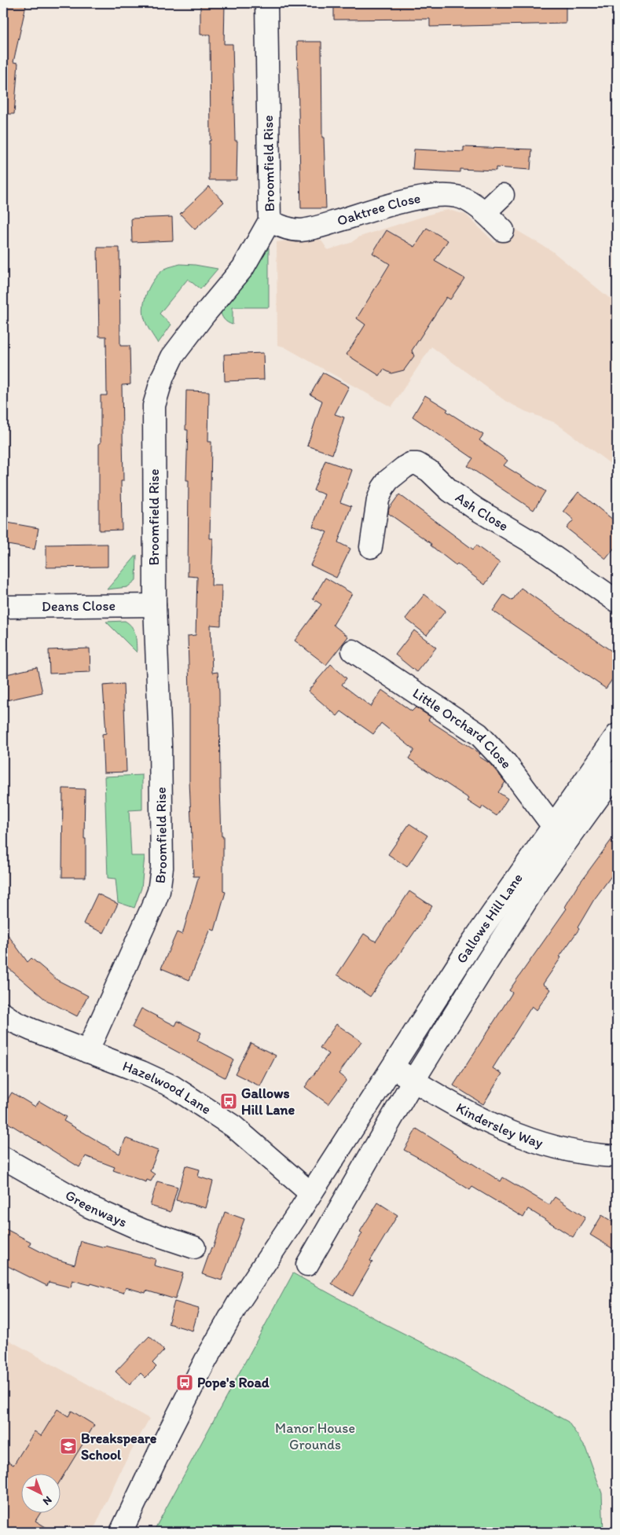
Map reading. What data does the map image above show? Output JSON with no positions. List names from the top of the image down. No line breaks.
{"streets":{"street":["Broomfield Rise","Oaktree Close","Ash Close","Deans Close","Little Orchard Close","Gallows Hill Lane","Hazelwood Lane","Kindersley Way","Greenways"]},"crossings":[["Broomfield Rise","Oaktree Close"],["Broomfield Rise","Deans Close"],["Broomfield Rise","Hazelwood Lane"],["Little Orchard Close","Gallows Hill Lane"],["Gallows Hill Lane","Hazelwood Lane"],["Gallows Hill Lane","Kindersley Way"]],"parks":["Manor House Grounds"],"places":{"bus stop":["Gallows Hill Lane","Pope's Road"],"school or university":["Breakspeare School"]},"north":"bottom right"}
